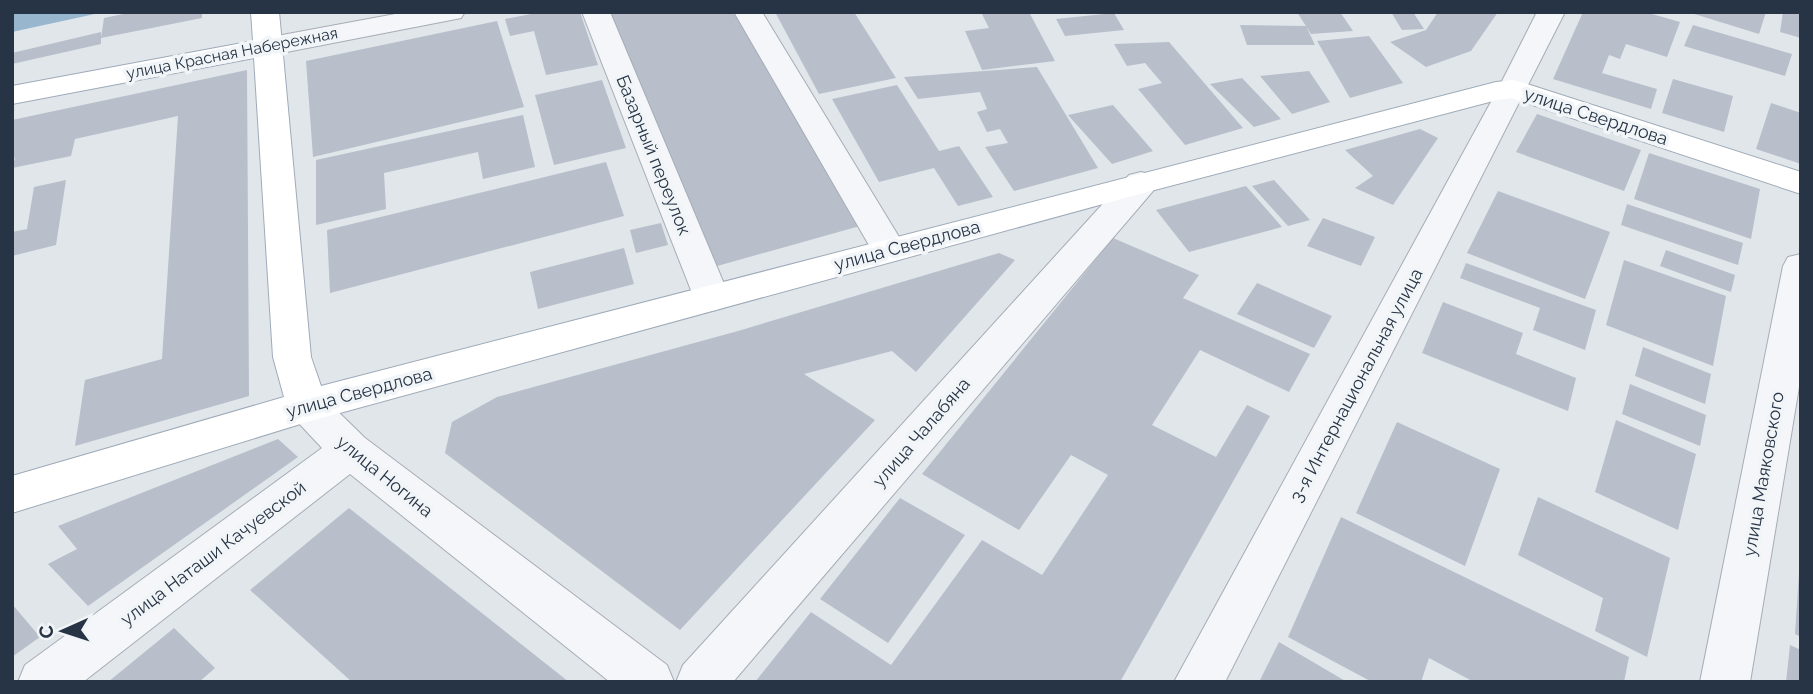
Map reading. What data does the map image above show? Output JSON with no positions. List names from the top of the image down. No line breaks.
{"streets":{"main road":["улица Красная Набережная","улица Свердлова","улица Ногина"],"street":["Базарный переулок","3-я Интернациональная улица","улица Чалабяна","улица Маяковского","улица Наташи Качуевской"]},"crossings":[["улица Красная Набережная","улица Ногина"],["улица Свердлова","Базарный переулок"],["улица Свердлова","3-я Интернациональная улица"],["улица Свердлова","улица Чалабяна"],["улица Свердлова","улица Ногина"],["улица Ногина","улица Наташи Качуевской"]],"north":"left"}
